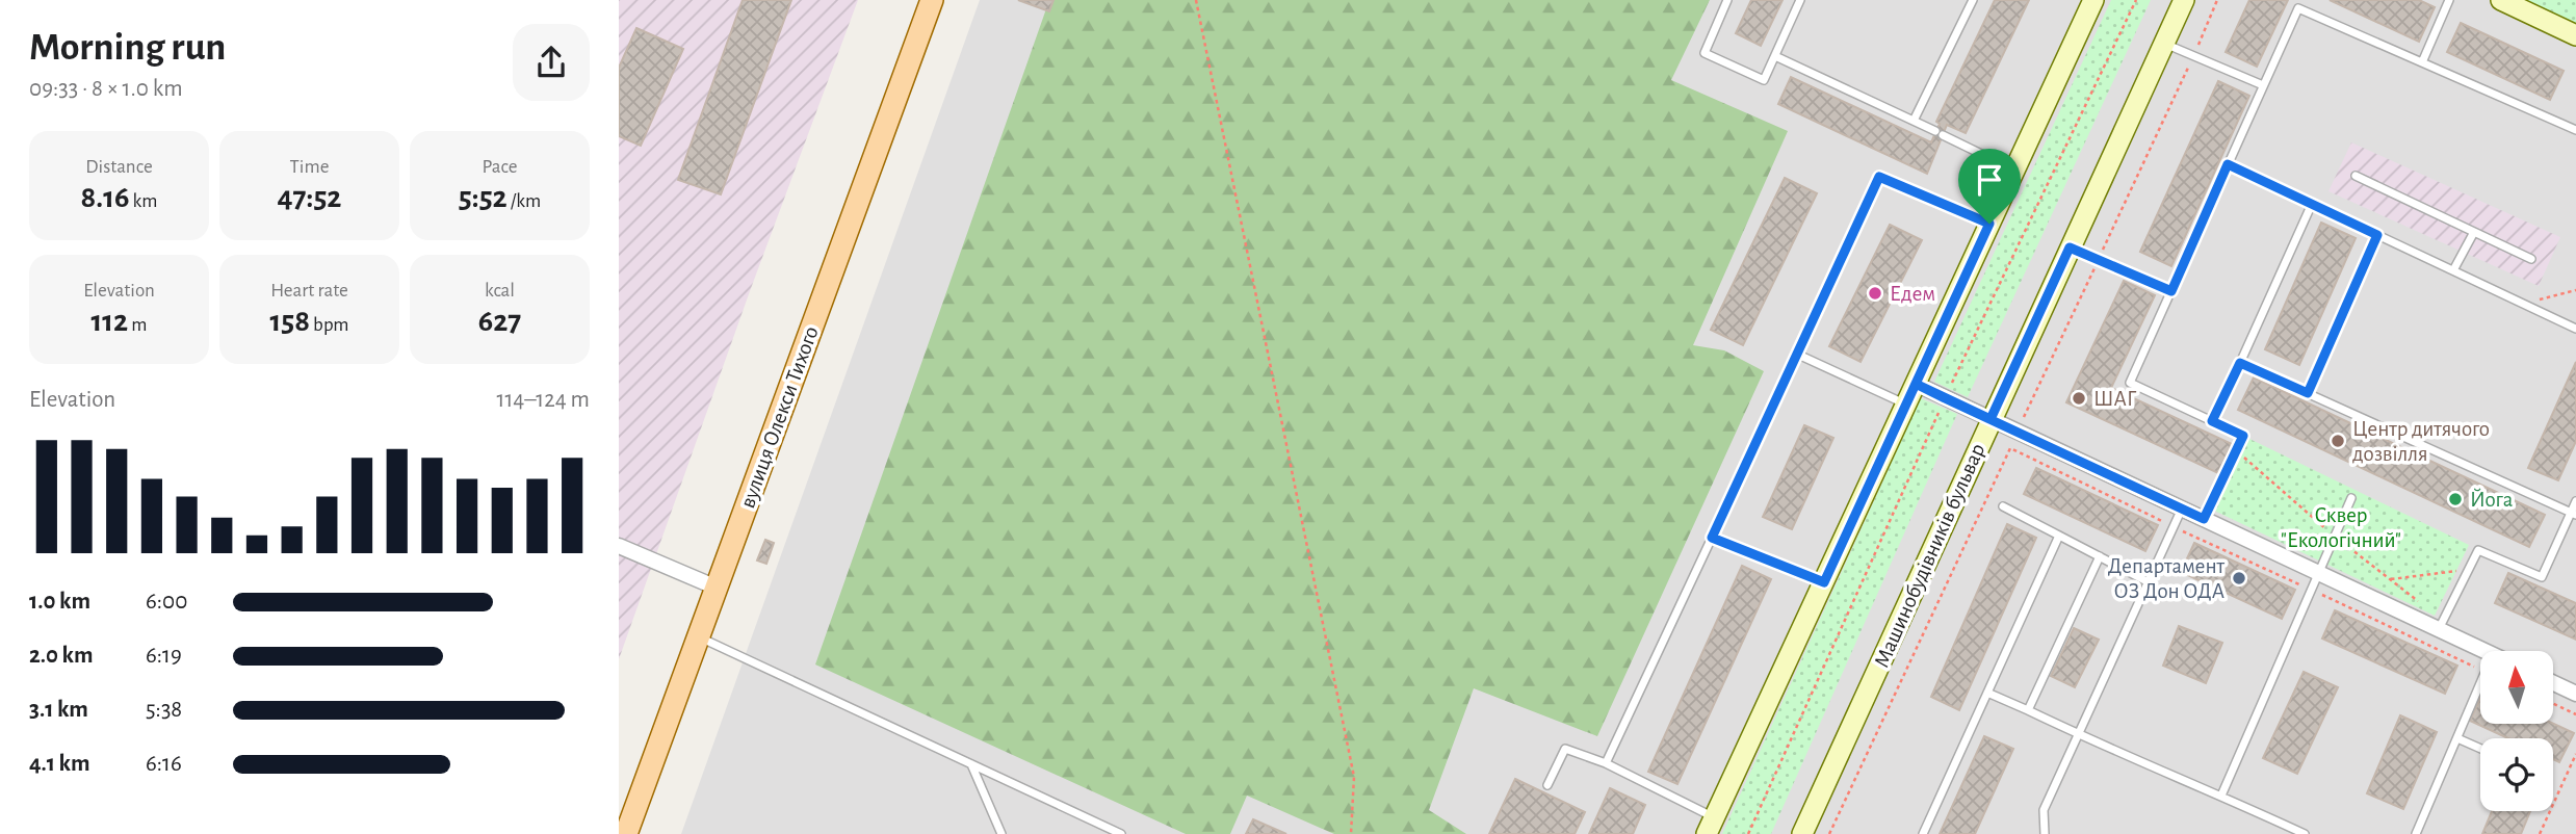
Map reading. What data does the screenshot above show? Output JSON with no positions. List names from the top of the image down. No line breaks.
{"streets":{"main road":["вулиця Олекси Тихого"],"street":["Машинобудівників бульвар"]},"parks":["Сквер \"Екологічний\""],"places":["Едем","ШАГ","Центр дитячого дозвілля","Йога","Департамент ОЗ Дон ОДА"],"north":"top","page":{"heading":["Morning run","09:33 · 8 × 1.0 km"],"stats":[["Distance","8.16 km"],["Time","47:52"],["Pace","5:52 /km"],["Elevation","112 m"],["Heart rate","158 bpm"],["kcal","627"]],"chart":["Elevation","114–124 m"],"list":[{"name":"1.0 km","note":"6:00"},{"name":"2.0 km","note":"6:19"},{"name":"3.1 km","note":"5:38"},{"name":"4.1 km","note":"6:16"}]}}
